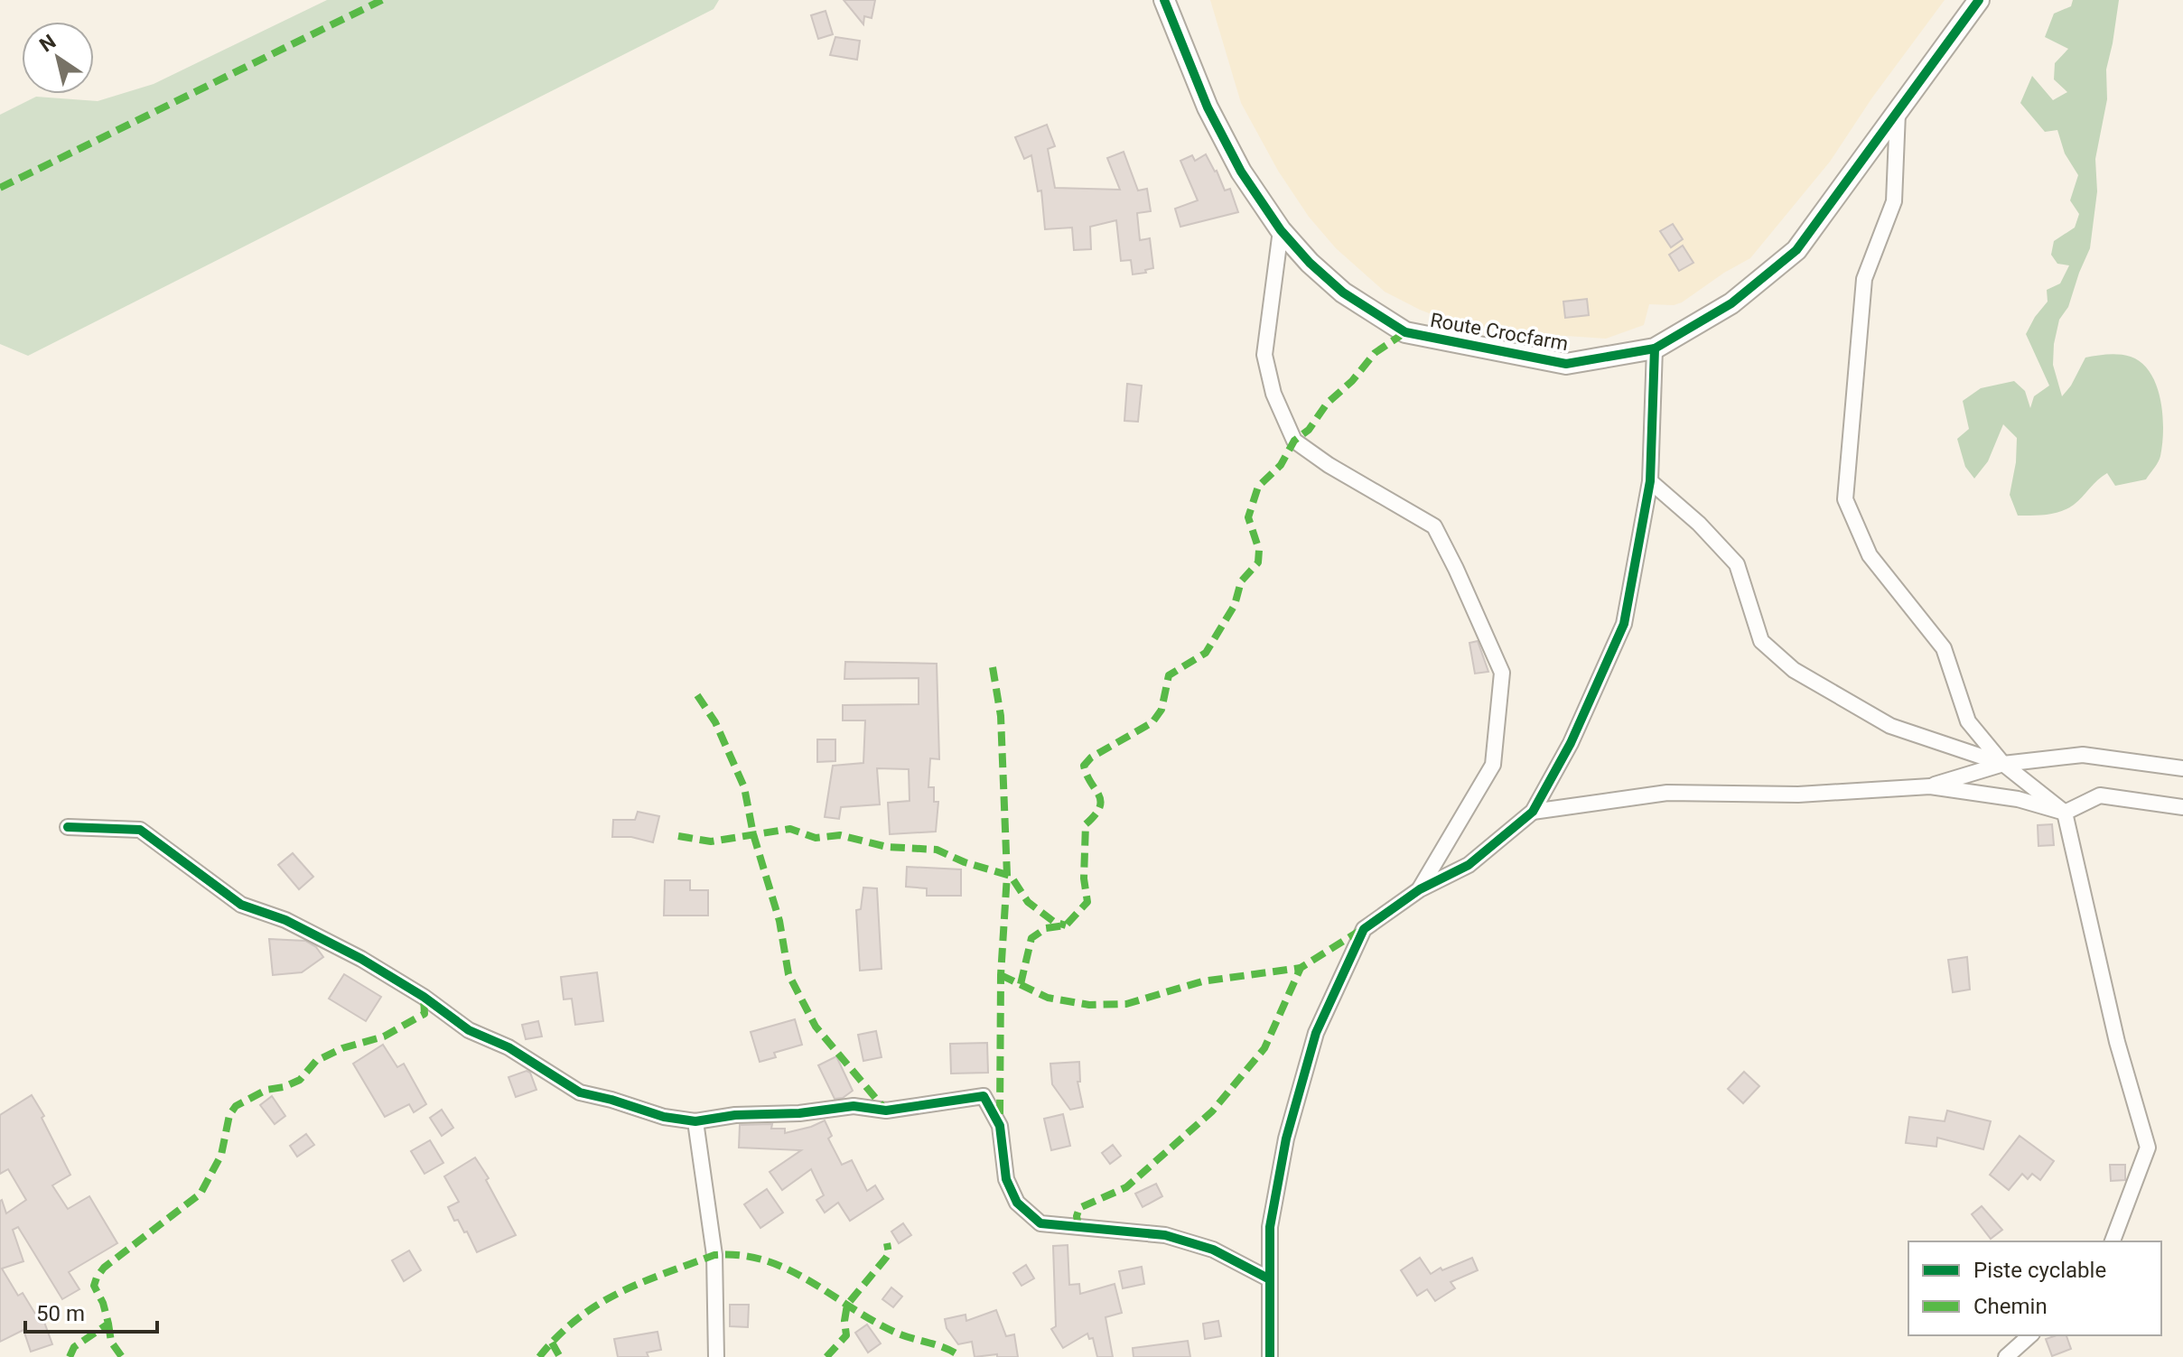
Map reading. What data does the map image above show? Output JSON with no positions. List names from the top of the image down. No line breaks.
{"streets":{"street":["Route Crocfarm"]},"legend":["Piste cyclable","Chemin"],"scale_bar":"50 m","north":"top left"}
